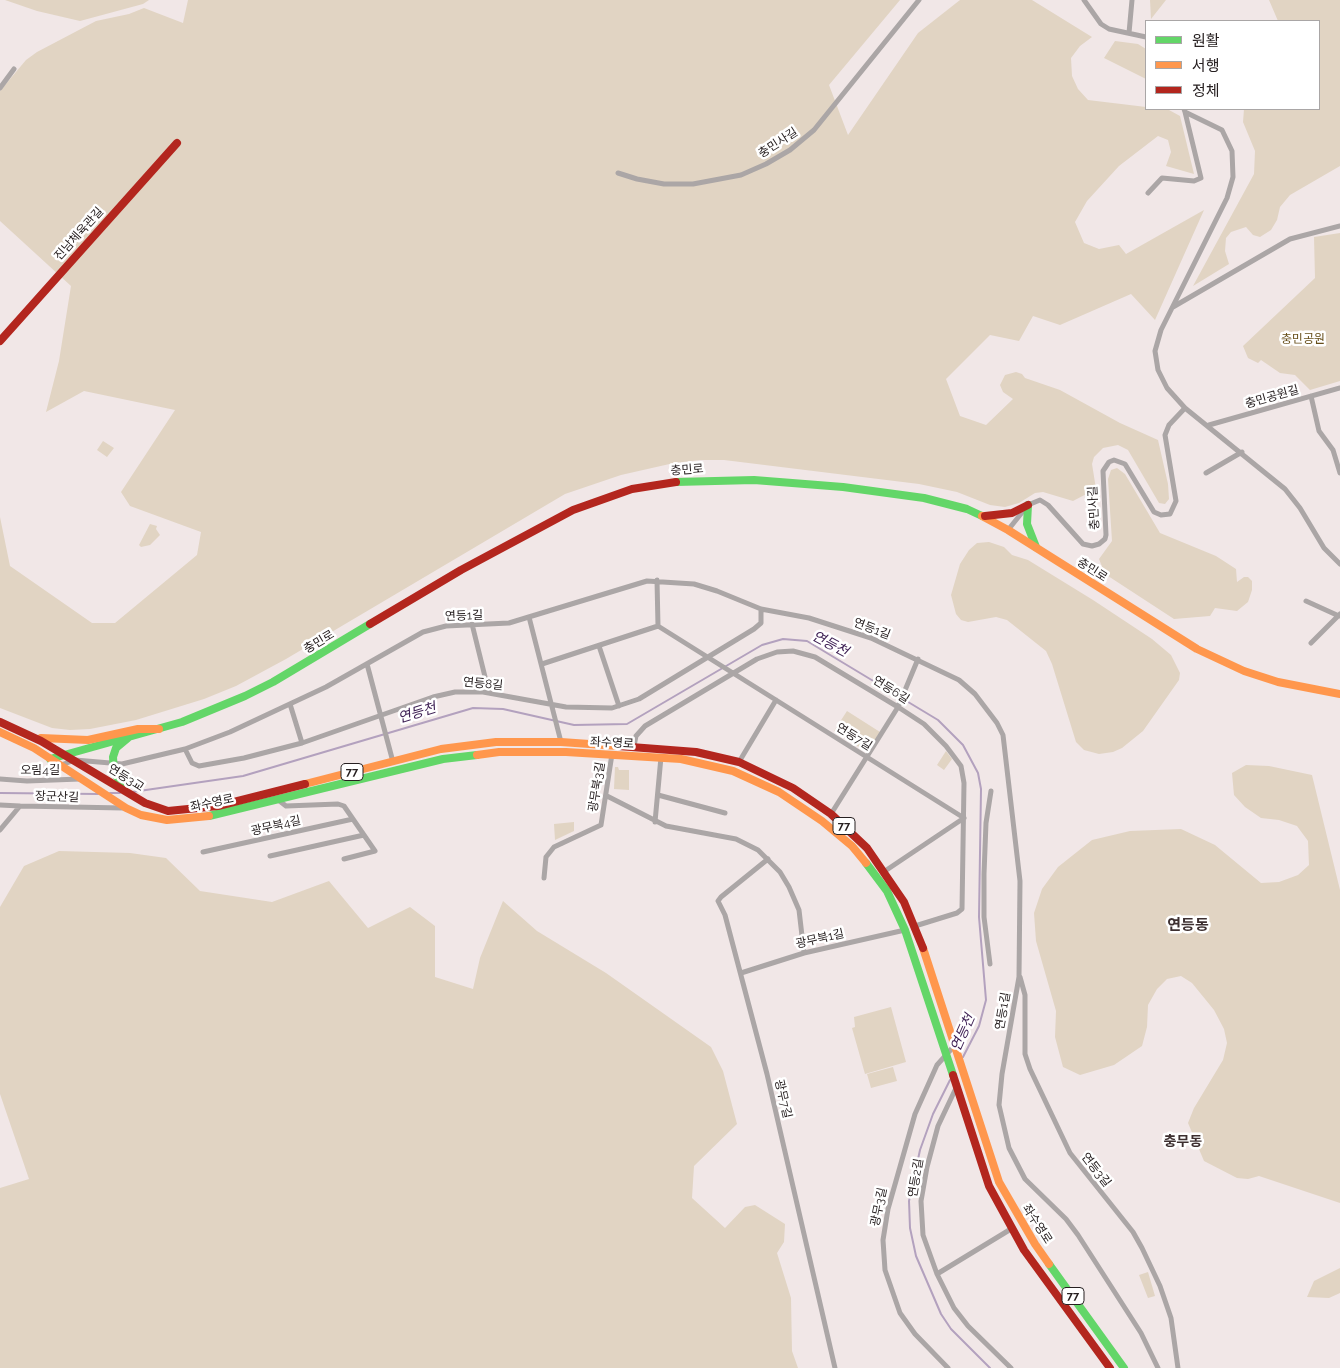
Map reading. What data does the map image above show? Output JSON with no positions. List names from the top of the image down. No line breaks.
{"streets":{"main road":["진남체육관길","충민로","좌수영로","77","연등3교"],"street":["충민사길","충민공원길","연등1길","연등8길","연등6길","연등7길","오림4길","광무북3길","장군산길","광무북4길","광무북1길","광무7길","연등3길","연등2길","광무3길"]},"crossings":[["충민로","77"],["연등1길","연등8길"],["연등1길","77"],["연등1길","연등3교"],["연등1길","연등3길"],["연등8길","연등7길"],["연등6길","연등7길"],["연등6길","좌수영로"],["좌수영로","연등3교"],["좌수영로","광무북3길"],["좌수영로","장군산길"],["좌수영로","광무북4길"],["좌수영로","광무북1길"],["좌수영로","연등2길"],["좌수영로","광무3길"],["오림4길","77"],["오림4길","연등3교"],["77","연등3교"],["연등3교","장군산길"],["광무북1길","광무7길"]],"districts":["연등동","충무동"],"water":["연등천"],"parks":["충민공원"],"legend":["원활","서행","정체"]}
